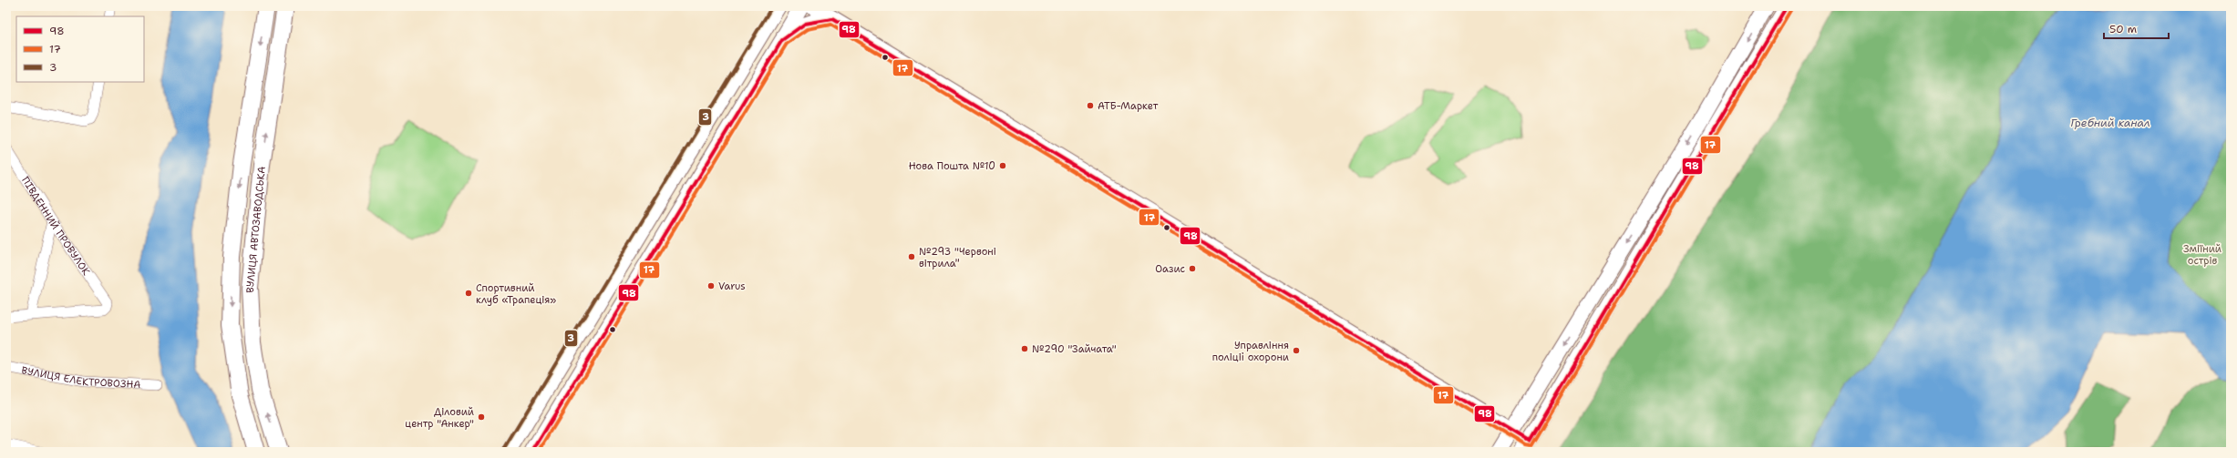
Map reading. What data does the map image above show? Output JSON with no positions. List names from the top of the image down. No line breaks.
{"streets":{"main road":["ВУЛИЦЯ АВТОЗАВОДСЬКА"],"street":["ПІВДЕННИЙ ПРОВУЛОК","ВУЛИЦЯ ЕЛЕКТРОВОЗНА"]},"water":["Гребний канал"],"parks":["Зміїний острів"],"places":["АТБ-Маркет","Нова Пошта №10","№293 \"Червоні вітрила\"","Оазис","Varus","Спортивний клуб «Трапеція»","№290 \"Зайчата\"","Управлiння полiцii охорони","Діловий центр \"Анкер\""],"lines":["transit line 98","transit line 3","transit line 17"],"legend":["98","17","3"],"scale_bar":"50 m"}
